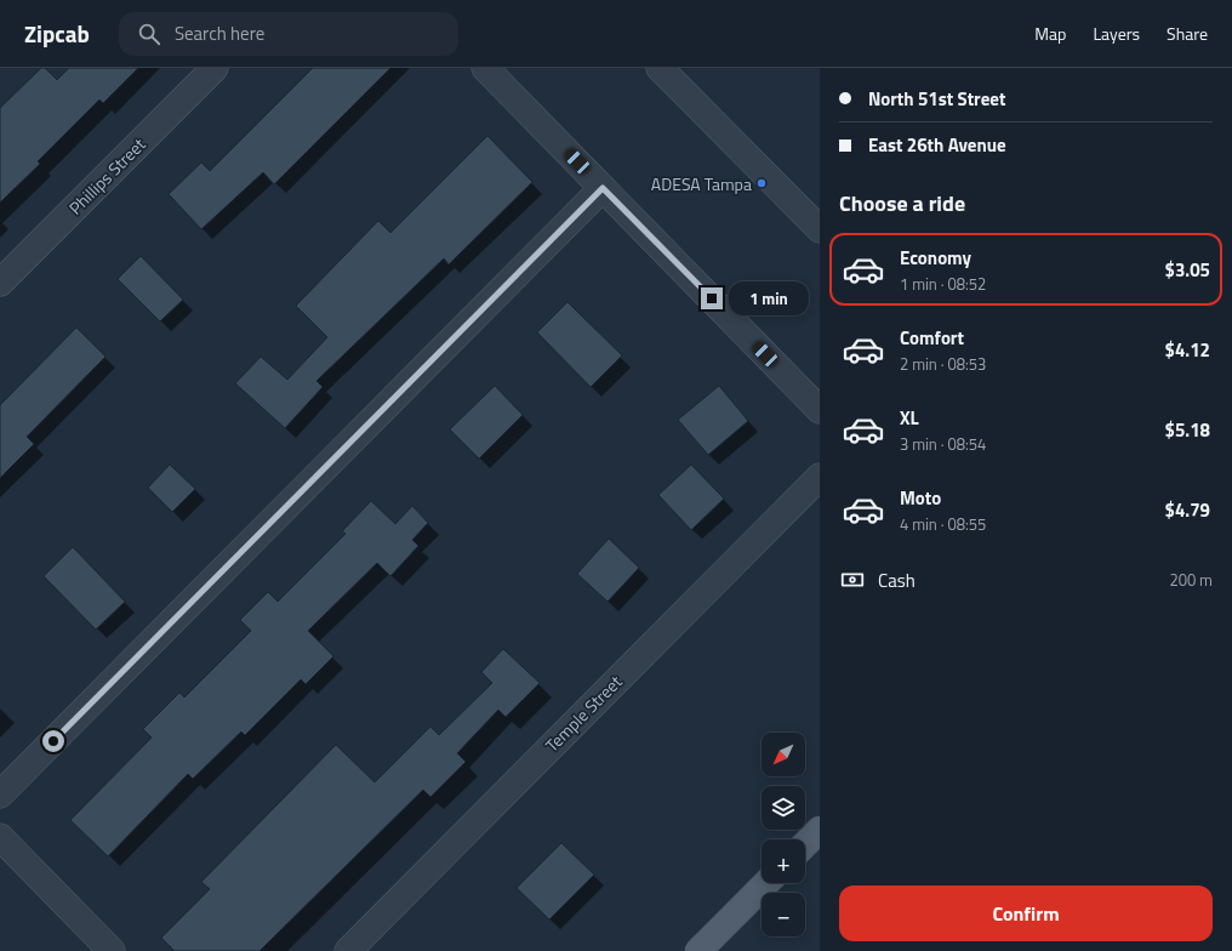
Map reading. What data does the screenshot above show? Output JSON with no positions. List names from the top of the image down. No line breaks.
{"streets":{"street":["Phillips Street","Temple Street"]},"places":["ADESA Tampa"],"north":"bottom left","page":{"header":"Zipcab","search":"Search here","nav":["Map","Layers","Share"],"banner":["North 51st Street","East 26th Avenue"],"heading":"Choose a ride","list":[{"name":"Economy","note":"1 min · 08:52","value":"$3.05"},{"name":"Comfort","note":"2 min · 08:53","value":"$4.12"},{"name":"XL","note":"3 min · 08:54","value":"$5.18"},{"name":"Moto","note":"4 min · 08:55","value":"$4.79"}],"bubble":"1 min","pay":["Cash","200 m"],"map_buttons":["+","−"],"buttons":"Confirm"}}
